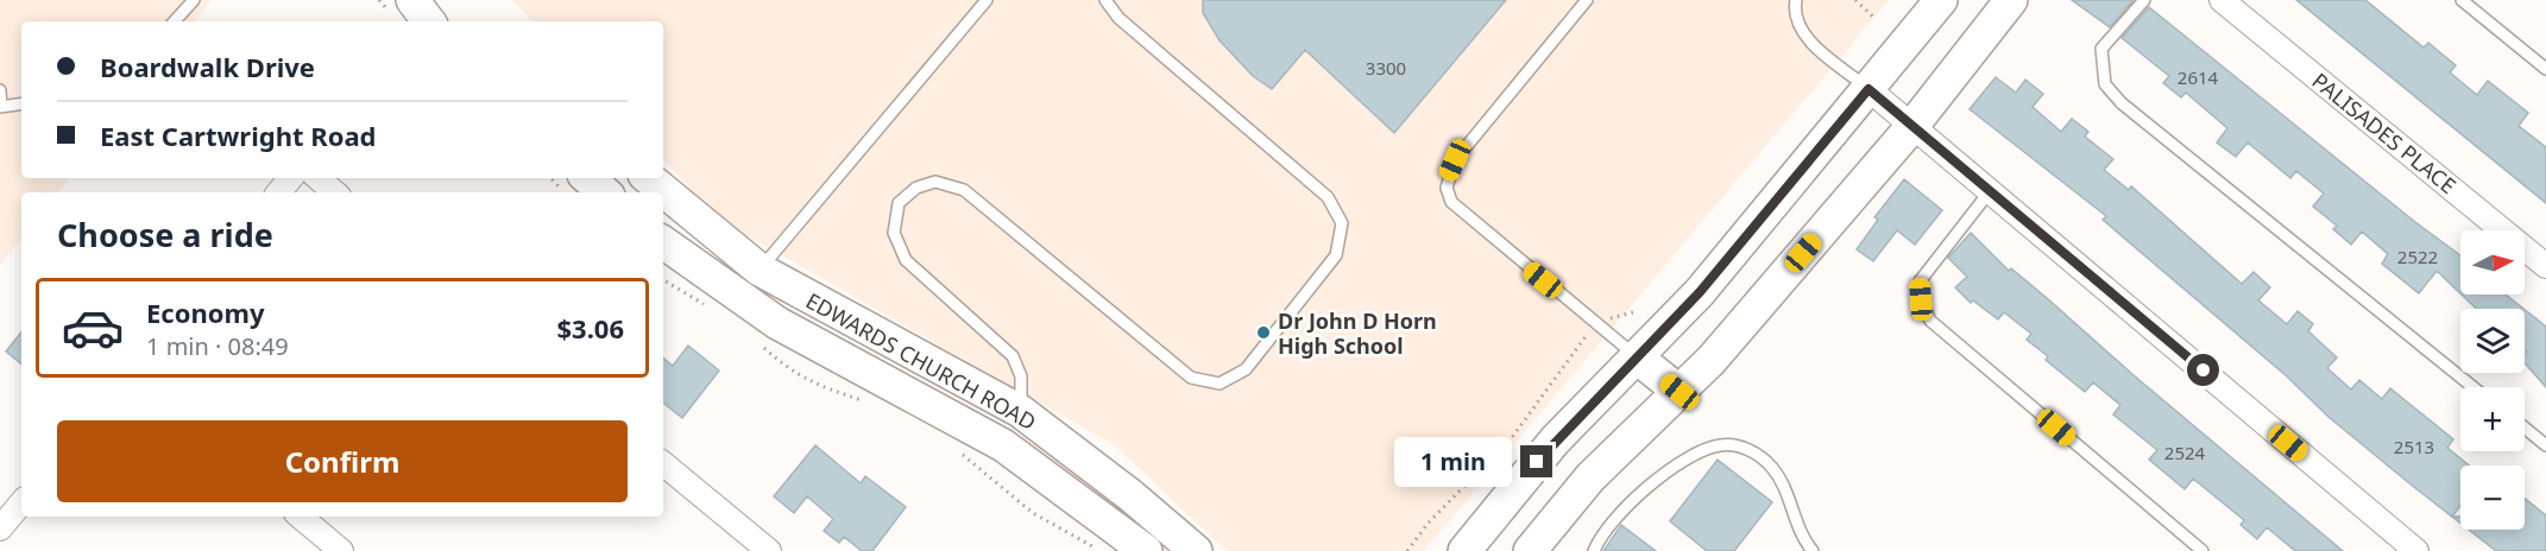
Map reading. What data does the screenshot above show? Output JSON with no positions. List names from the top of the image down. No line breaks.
{"streets":{"main road":["EDWARDS CHURCH ROAD"],"street":["PALISADES PLACE"]},"places":["Dr John D Horn High School"],"house_numbers":["3300","2614","2522","2513","2524"],"north":"right","page":{"banner":["Boardwalk Drive","East Cartwright Road"],"heading":"Choose a ride","map_buttons":["+","−"],"list":[{"name":"Economy","note":"1 min · 08:49","value":"$3.06"}],"buttons":"Confirm","bubble":"1 min"}}
